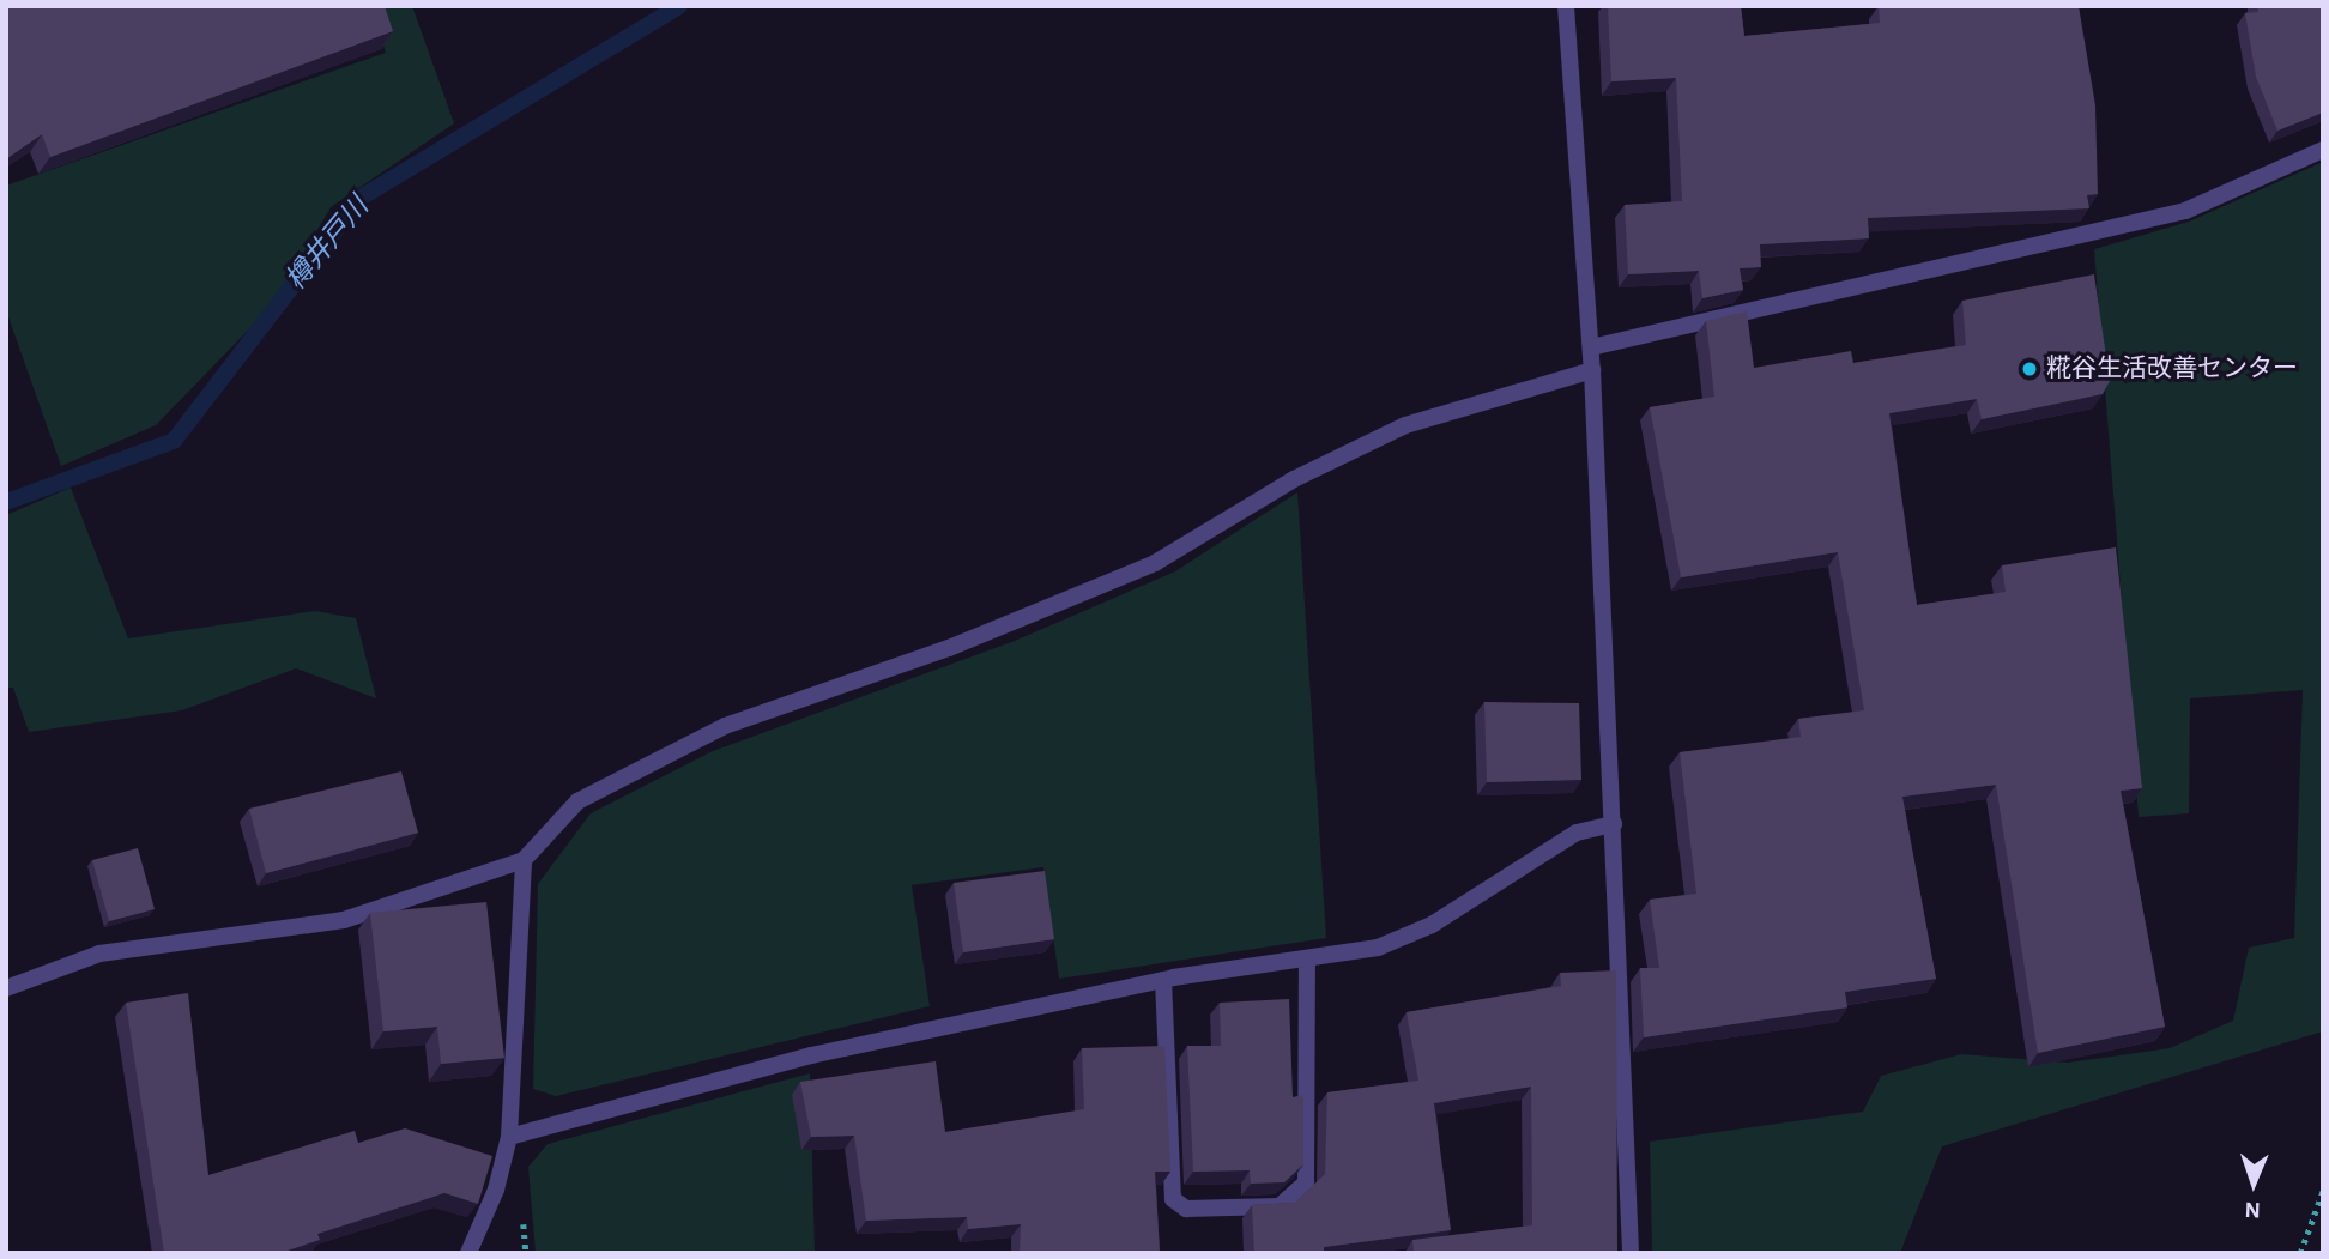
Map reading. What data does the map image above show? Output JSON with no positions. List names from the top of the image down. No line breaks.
{"water":["樽井戸川"],"places":["糀谷生活改善センター"],"north":"bottom"}
